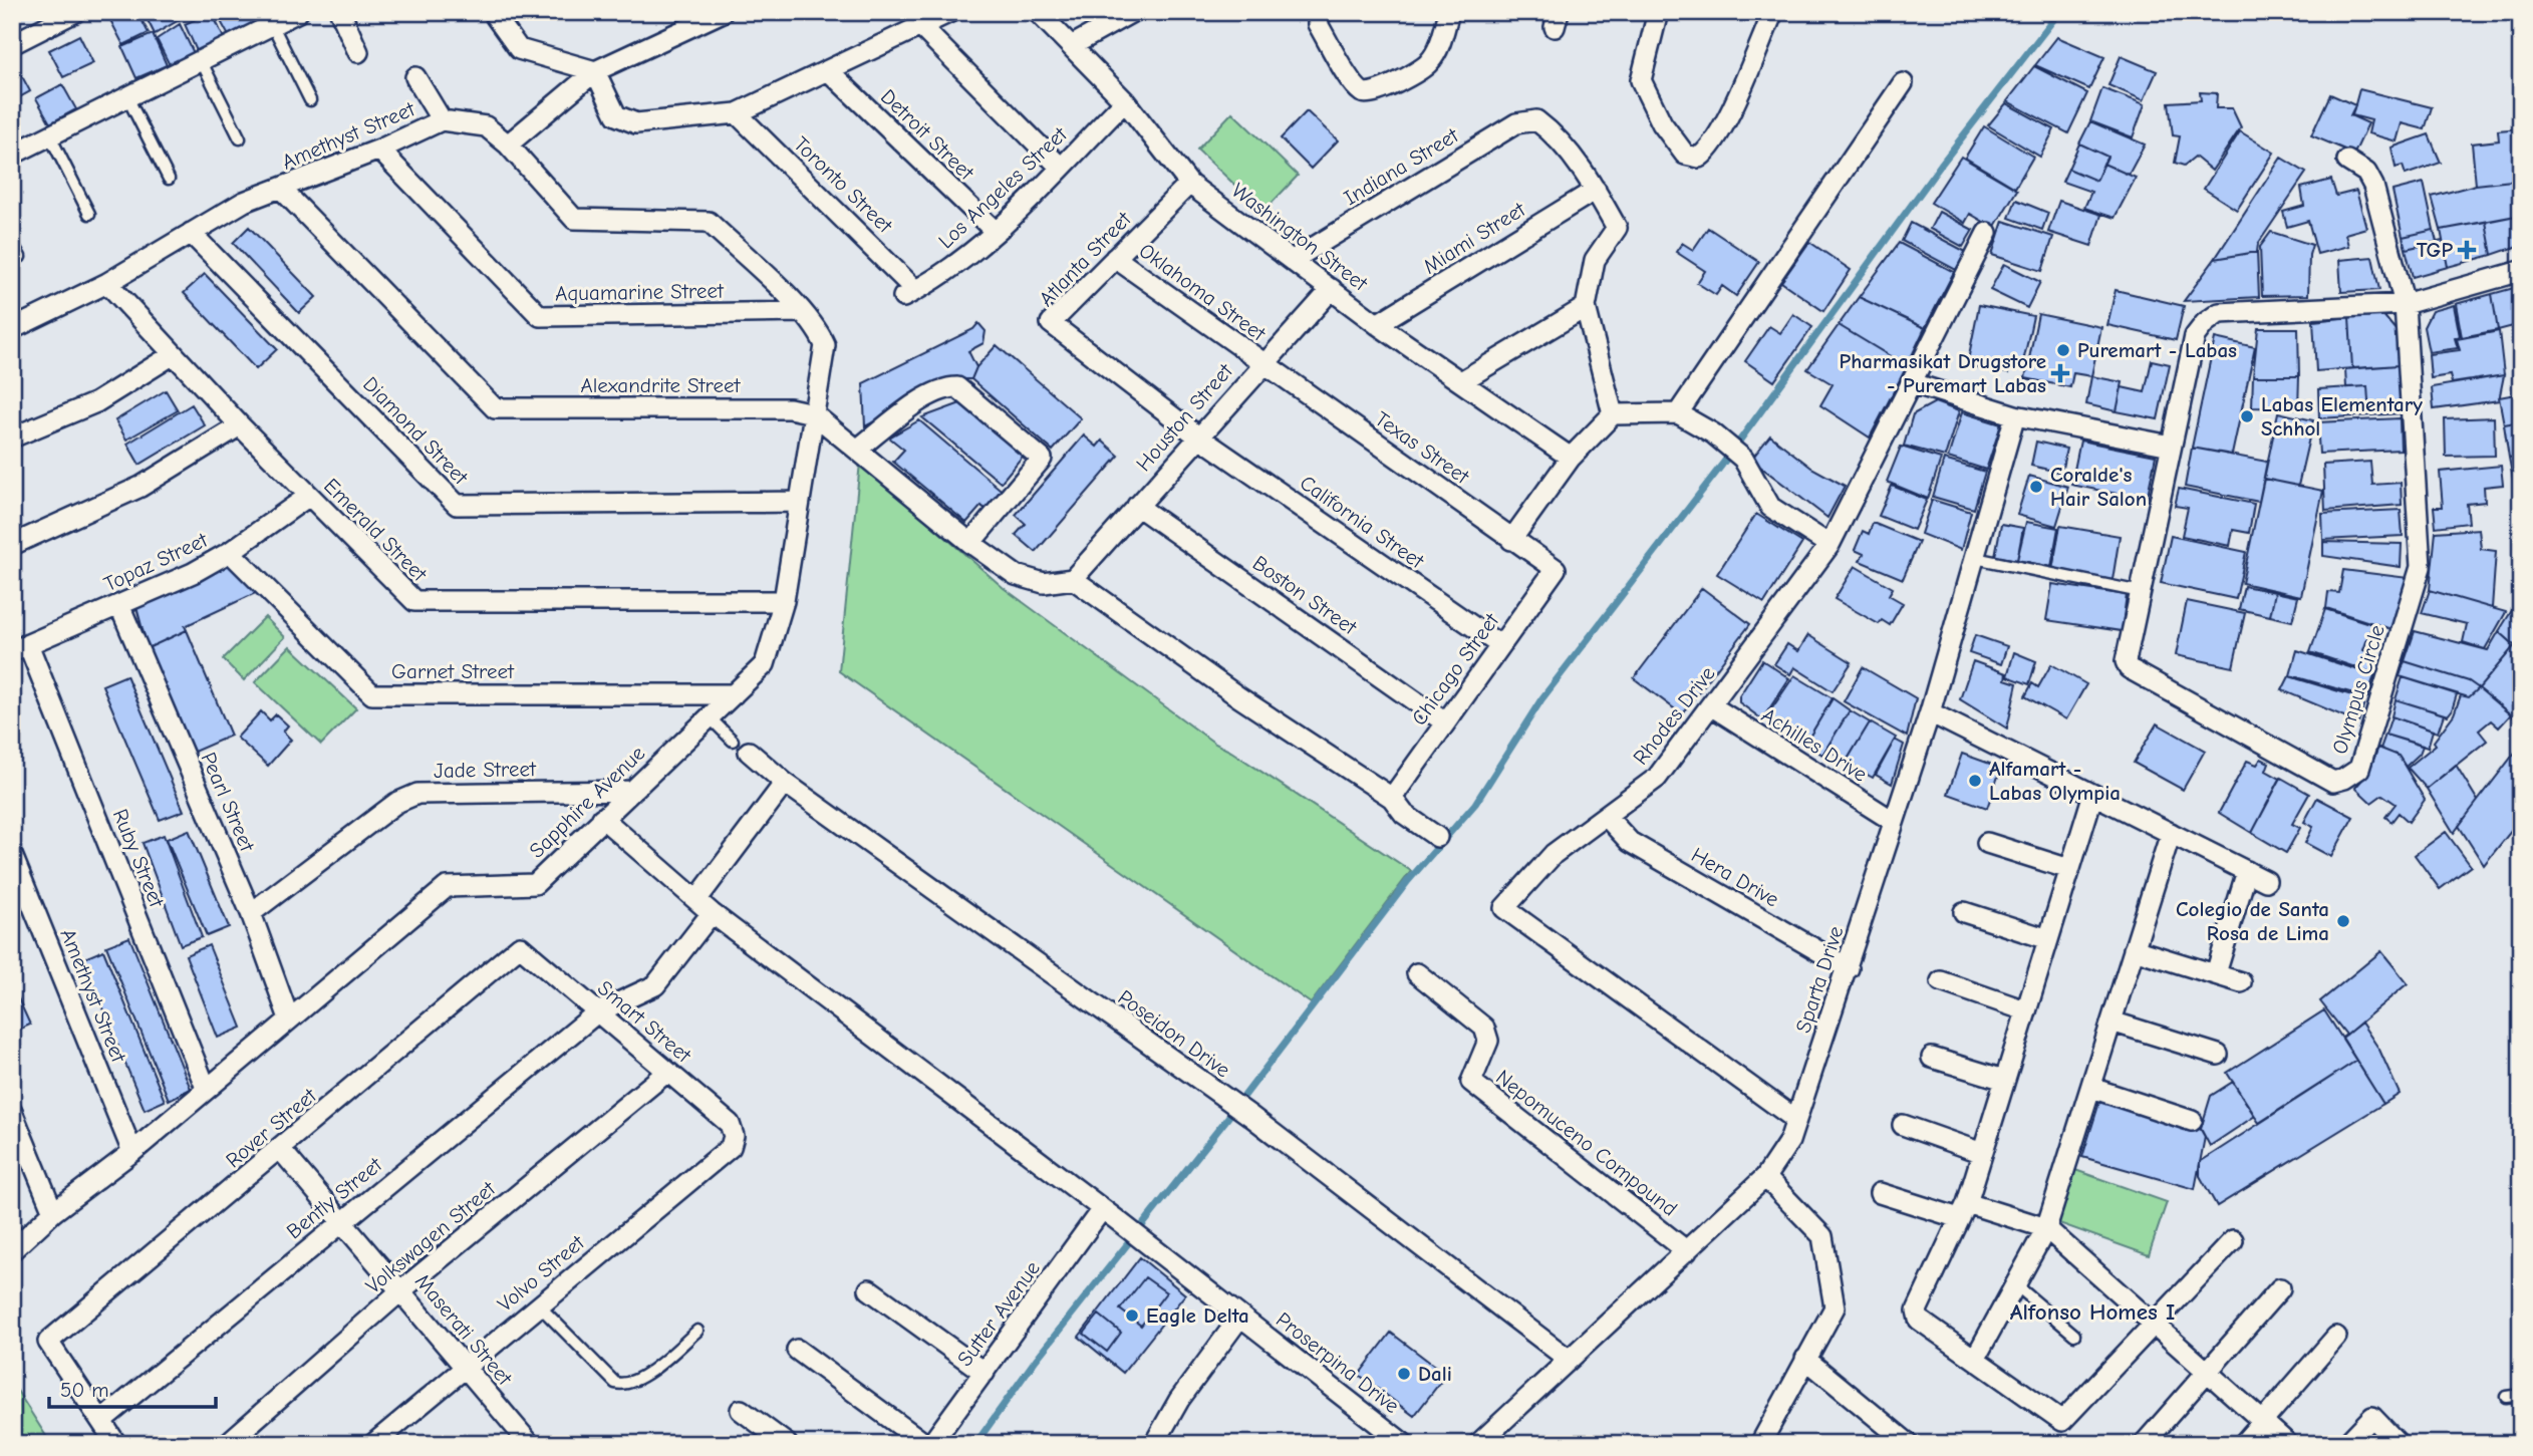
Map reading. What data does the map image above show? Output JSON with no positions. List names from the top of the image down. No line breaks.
{"streets":{"street":["Detroit Street","Amethyst Street","Indiana Street","Toronto Street","Los Angeles Street","Washington Street","Miami Street","Atlanta Street","Aquamarine Street","Oklahoma Street","Alexandrite Street","Houston Street","Diamond Street","Texas Street","California Street","Emerald Street","Topaz Street","Boston Street","Chicago Street","Garnet Street","Olympus Circle","Rhodes Drive","Achilles Drive","Jade Street","Pearl Street","Sapphire Avenue","Ruby Street","Hera Drive","Sparta Drive","Smart Street","Poseidon Drive","Rover Street","Nepomuceno Compound","Bently Street","Volkswagen Street","Volvo Street","Sutter Avenue","Maserati Street","Proserpina Drive"]},"crossings":[["Detroit Street","Los Angeles Street"],["Amethyst Street","Aquamarine Street"],["Amethyst Street","Alexandrite Street"],["Amethyst Street","Diamond Street"],["Amethyst Street","Emerald Street"],["Amethyst Street","Sapphire Avenue"],["Indiana Street","Washington Street"],["Indiana Street","Miami Street"],["Toronto Street","Los Angeles Street"],["Los Angeles Street","Washington Street"],["Washington Street","Miami Street"],["Washington Street","Atlanta Street"],["Washington Street","Houston Street"],["Atlanta Street","Oklahoma Street"],["Atlanta Street","Houston Street"],["Atlanta Street","California Street"],["Oklahoma Street","Houston Street"],["Oklahoma Street","Texas Street"],["Alexandrite Street","Sapphire Avenue"],["Houston Street","Texas Street"],["Houston Street","California Street"],["Houston Street","Boston Street"],["Diamond Street","Sapphire Avenue"],["Texas Street","Chicago Street"],["California Street","Chicago Street"],["Emerald Street","Topaz Street"],["Emerald Street","Sapphire Avenue"],["Topaz Street","Garnet Street"],["Topaz Street","Pearl Street"],["Topaz Street","Ruby Street"],["Boston Street","Chicago Street"],["Garnet Street","Sapphire Avenue"],["Rhodes Drive","Achilles Drive"],["Rhodes Drive","Hera Drive"],["Rhodes Drive","Sparta Drive"],["Achilles Drive","Sparta Drive"],["Jade Street","Pearl Street"],["Jade Street","Sapphire Avenue"],["Pearl Street","Sapphire Avenue"],["Sapphire Avenue","Ruby Street"],["Sapphire Avenue","Proserpina Drive"],["Hera Drive","Sparta Drive"],["Sparta Drive","Poseidon Drive"],["Sparta Drive","Nepomuceno Compound"],["Smart Street","Rover Street"],["Smart Street","Bently Street"],["Smart Street","Volkswagen Street"],["Smart Street","Volvo Street"],["Poseidon Drive","Bently Street"],["Rover Street","Bently Street"],["Rover Street","Maserati Street"],["Bently Street","Maserati Street"],["Bently Street","Proserpina Drive"],["Volkswagen Street","Maserati Street"],["Volvo Street","Maserati Street"],["Sutter Avenue","Proserpina Drive"]],"districts":["Alfonso Homes I"],"places":{"health":["TGP","Pharmasikat Drugstore - Puremart Labas"],"other":["Puremart - Labas","Labas Elementary Schhol","Coralde's Hair Salon","Alfamart - Labas Olympia","Colegio de Santa Rosa de Lima","Eagle Delta","Dali"]},"scale_bar":"50 m"}
